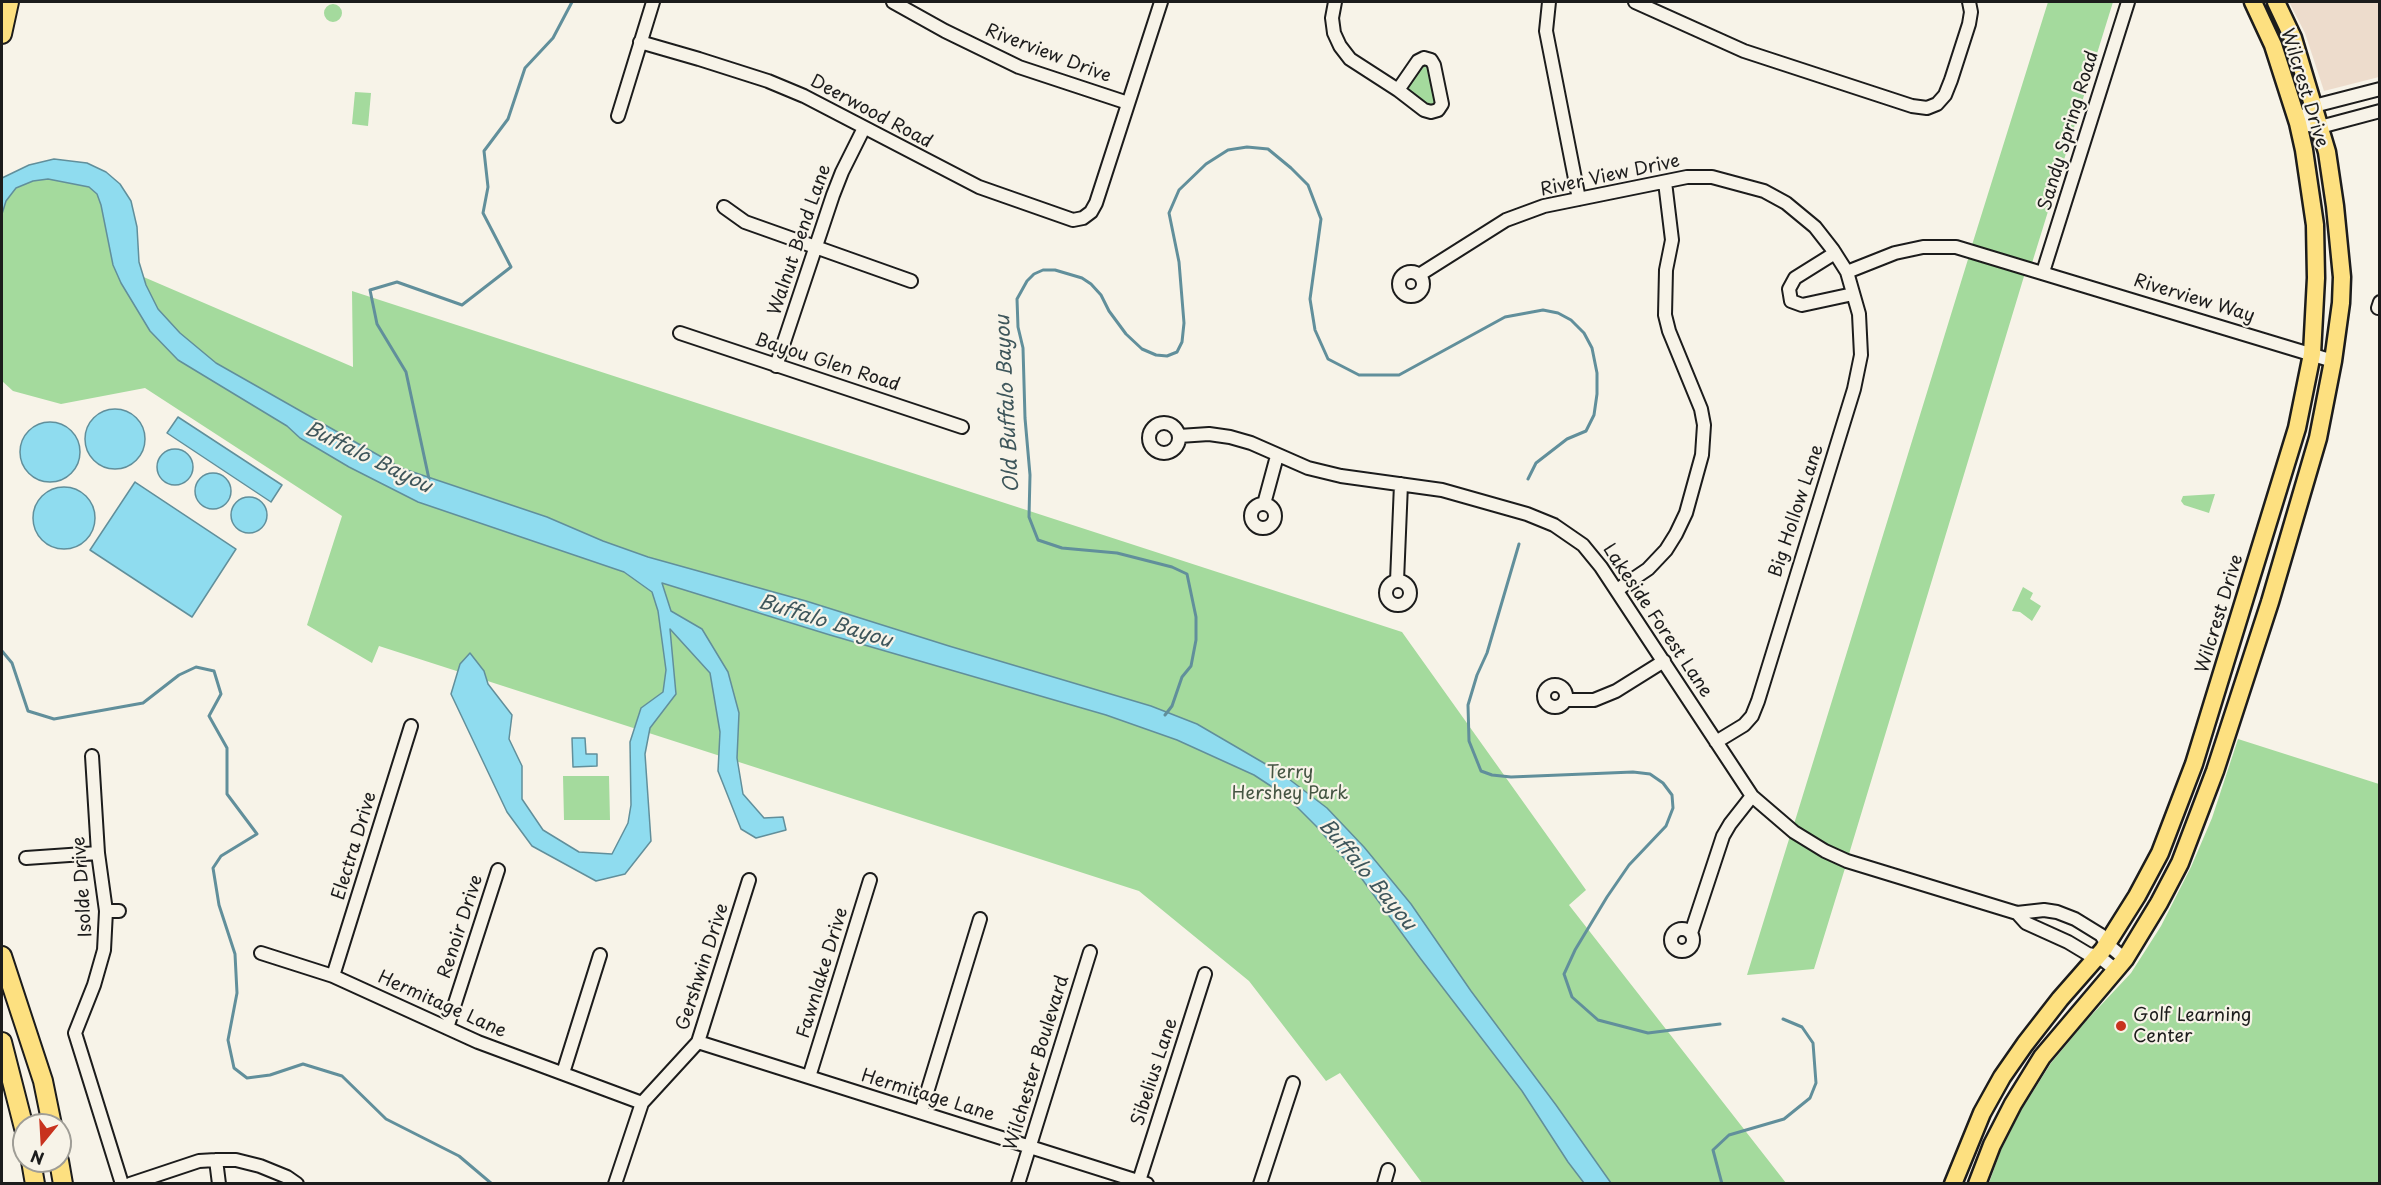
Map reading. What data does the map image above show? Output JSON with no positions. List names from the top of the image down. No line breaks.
{"streets":{"main road":["Wilcrest Drive"],"street":["Riverview Drive","Deerwood Road","Sandy Spring Road","River View Drive","Walnut Bend Lane","Riverview Way","Bayou Glen Road","Big Hollow Lane","Lakeside Forest Lane","Electra Drive","Isolde Drive","Renoir Drive","Gershwin Drive","Fawnlake Drive","Hermitage Lane","Wilchester Boulevard","Sibelius Lane"]},"crossings":[["Riverview Drive","Deerwood Road"],["Wilcrest Drive","Riverview Way"],["Wilcrest Drive","Lakeside Forest Lane"],["Deerwood Road","Walnut Bend Lane"],["Sandy Spring Road","Riverview Way"],["River View Drive","Big Hollow Lane"],["Walnut Bend Lane","Bayou Glen Road"],["Big Hollow Lane","Lakeside Forest Lane"],["Electra Drive","Hermitage Lane"],["Renoir Drive","Hermitage Lane"],["Gershwin Drive","Hermitage Lane"],["Fawnlake Drive","Hermitage Lane"],["Hermitage Lane","Wilchester Boulevard"],["Hermitage Lane","Sibelius Lane"]],"water":["Old Buffalo Bayou","Buffalo Bayou"],"parks":["Terry Hershey Park"],"places":["Golf Learning Center"],"north":"bottom"}
